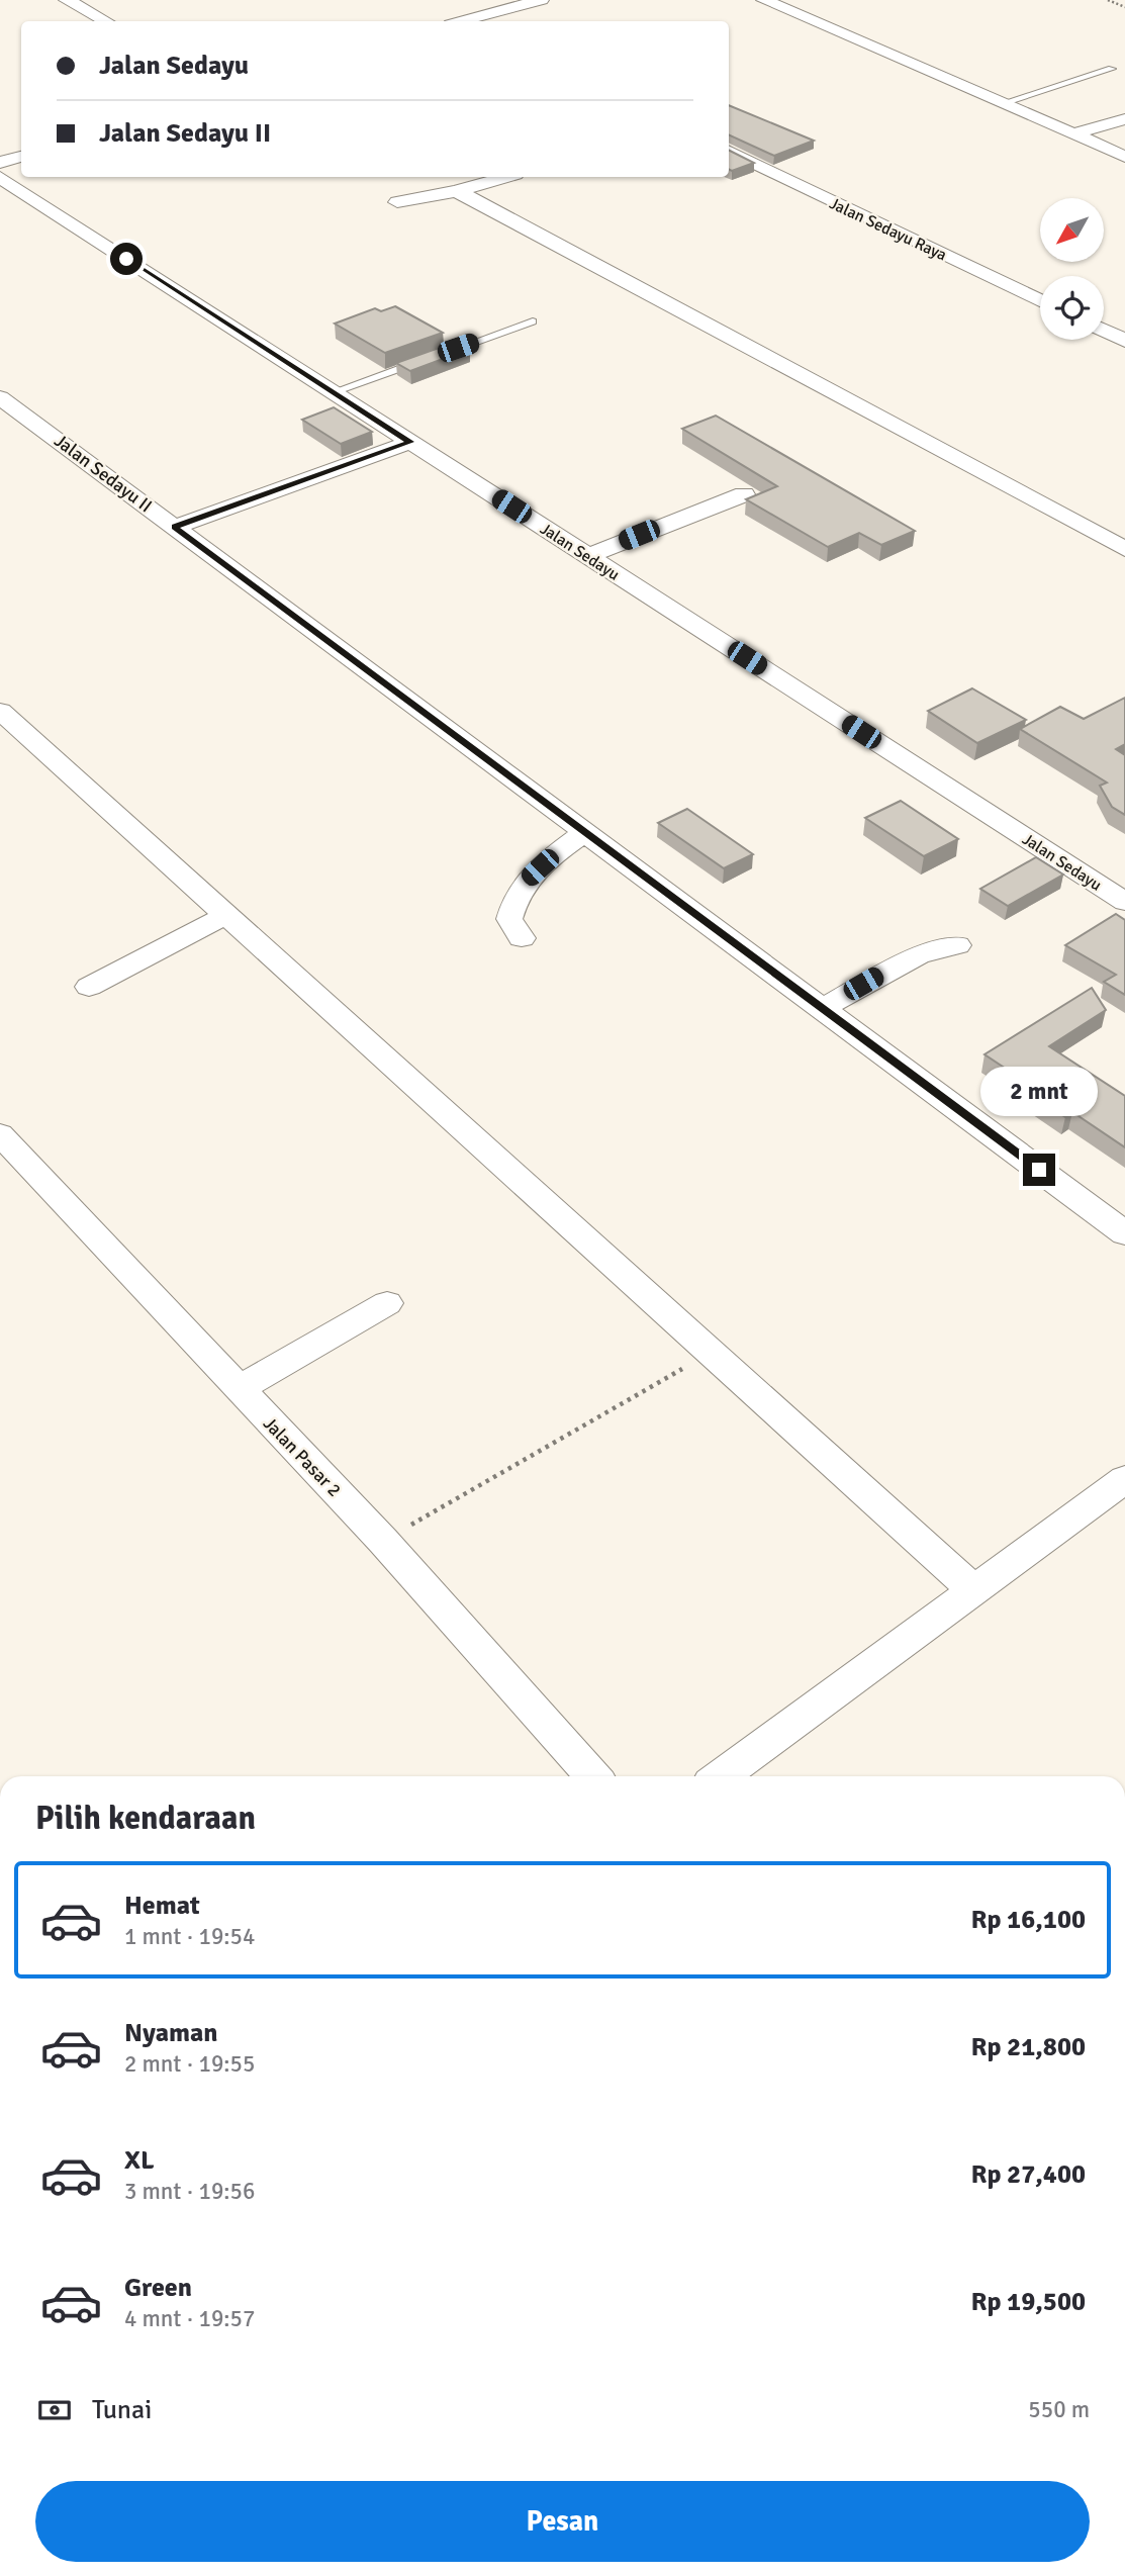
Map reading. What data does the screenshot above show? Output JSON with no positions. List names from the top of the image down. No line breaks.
{"streets":{"street":["Jalan Sedayu Raya","Jalan Sedayu II","Jalan Sedayu","Jalan Pasar 2"]},"north":"bottom left","page":{"banner":["Jalan Sedayu","Jalan Sedayu II"],"bubble":"2 mnt","heading":"Pilih kendaraan","list":[{"name":"Hemat","note":"1 mnt · 19:54","value":"Rp 16,100"},{"name":"Nyaman","note":"2 mnt · 19:55","value":"Rp 21,800"},{"name":"XL","note":"3 mnt · 19:56","value":"Rp 27,400"},{"name":"Green","note":"4 mnt · 19:57","value":"Rp 19,500"}],"pay":["Tunai","550 m"],"buttons":"Pesan"}}
